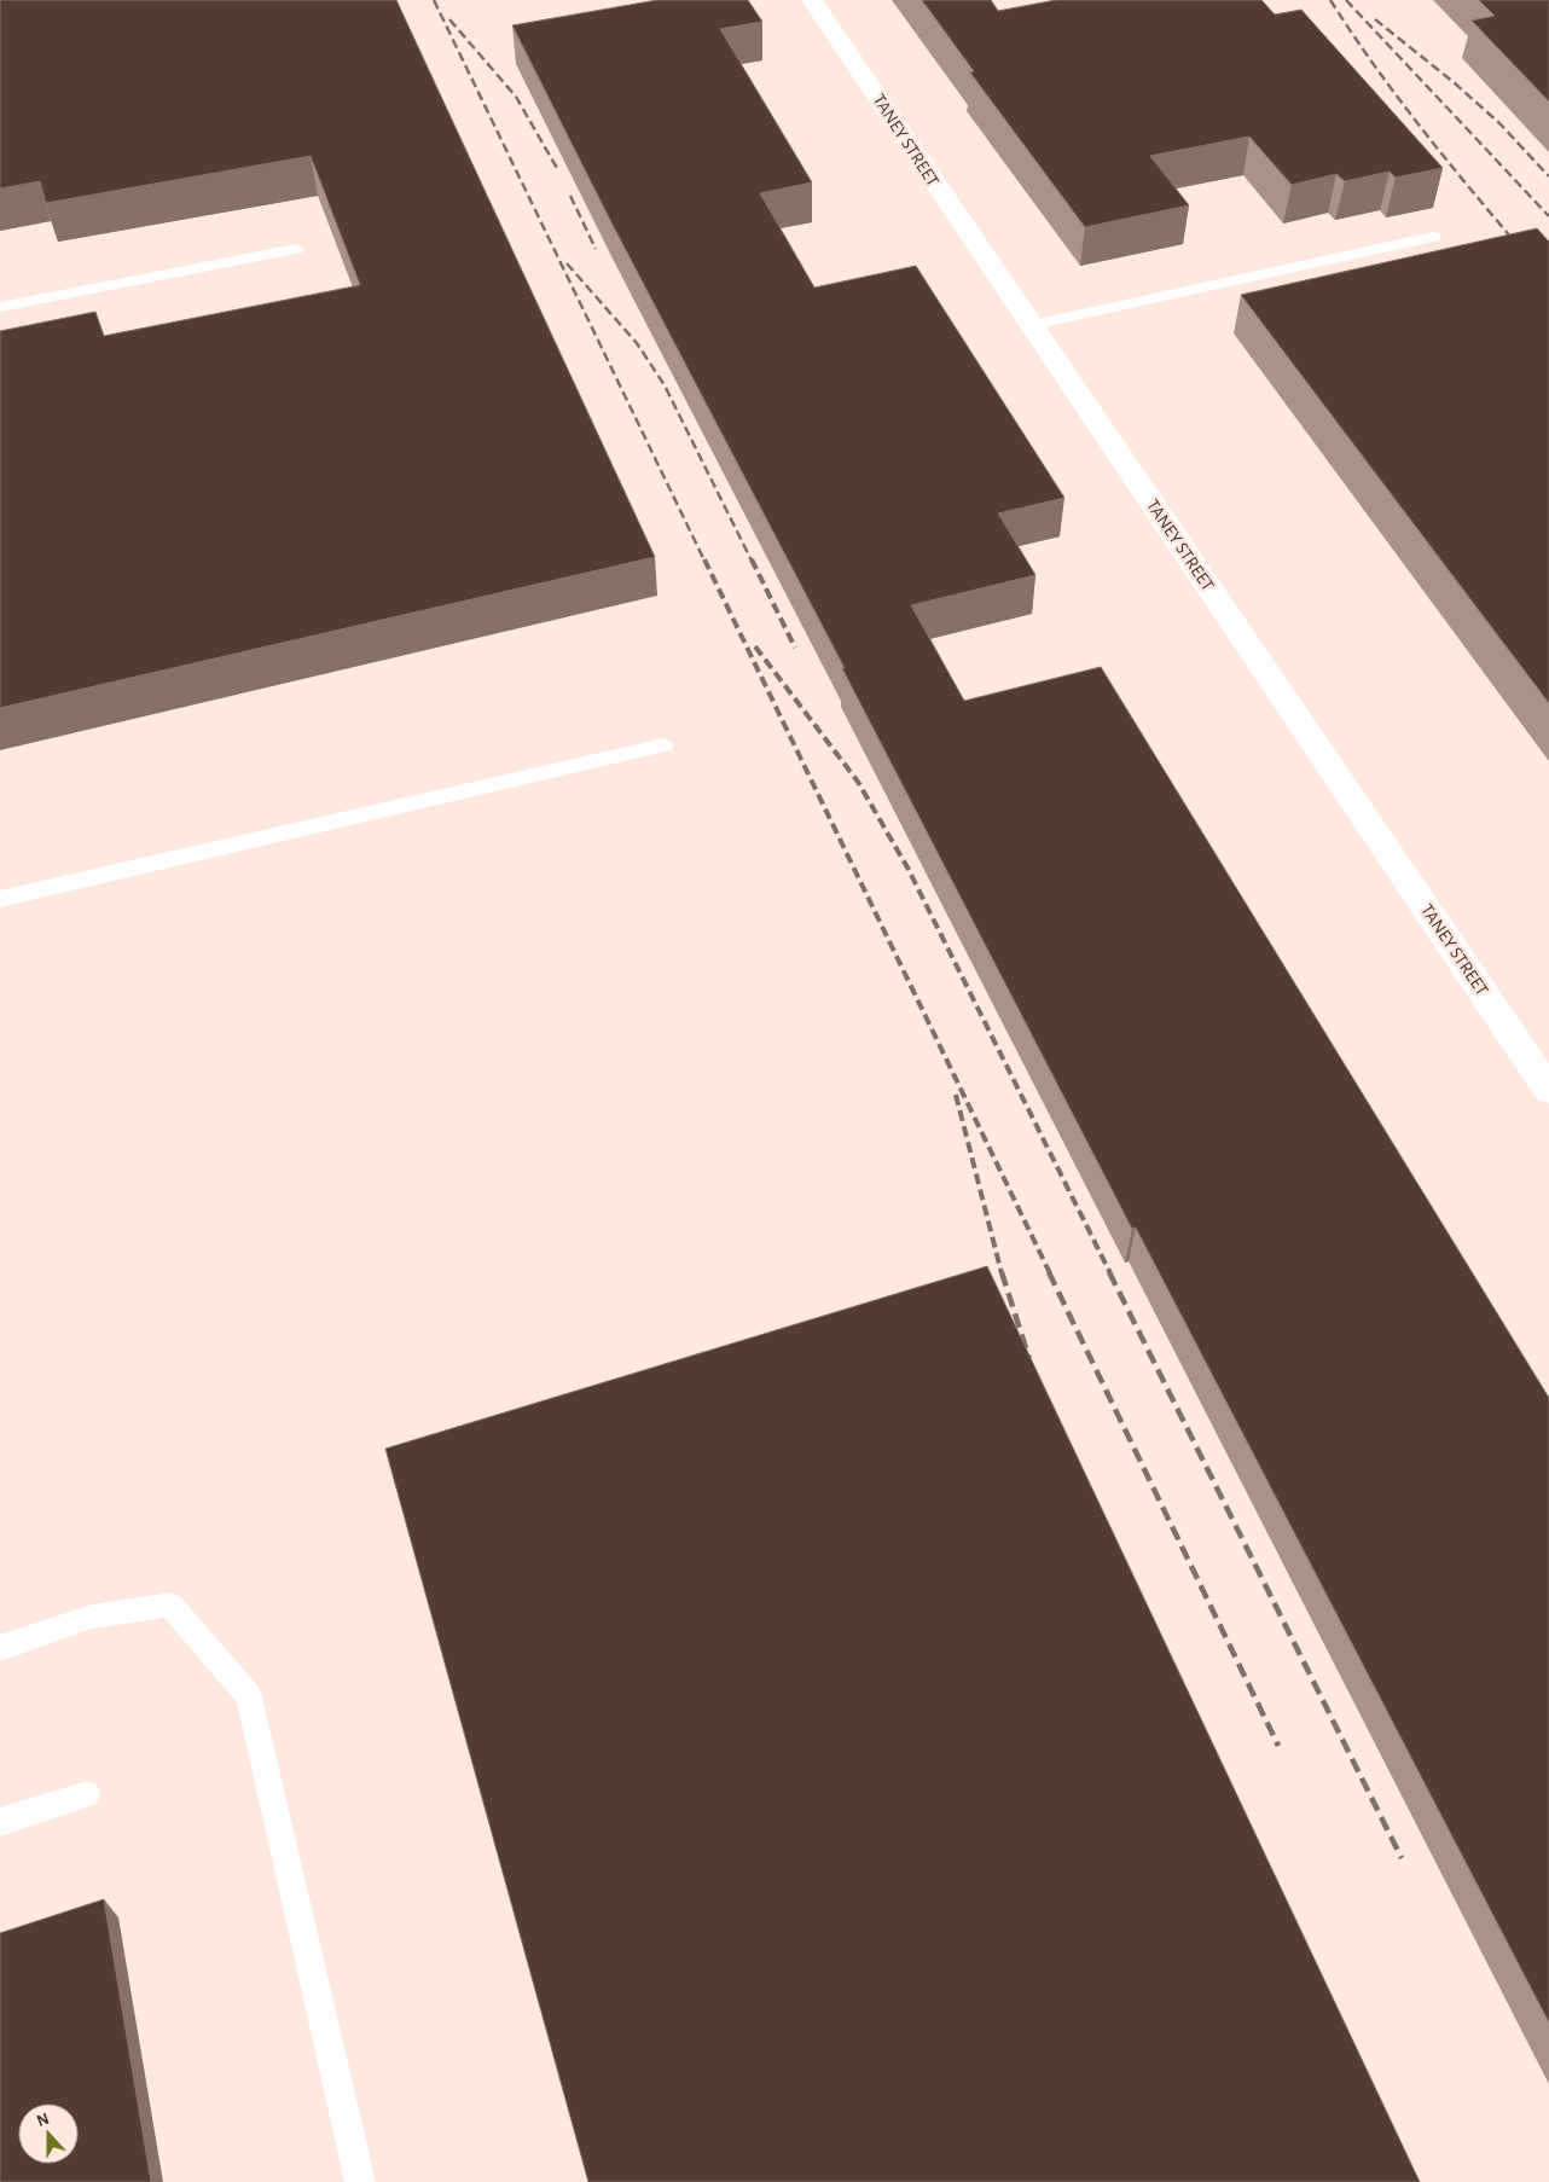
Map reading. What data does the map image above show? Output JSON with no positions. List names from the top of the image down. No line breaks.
{"streets":{"street":["TANEY STREET"]},"north":"top"}
